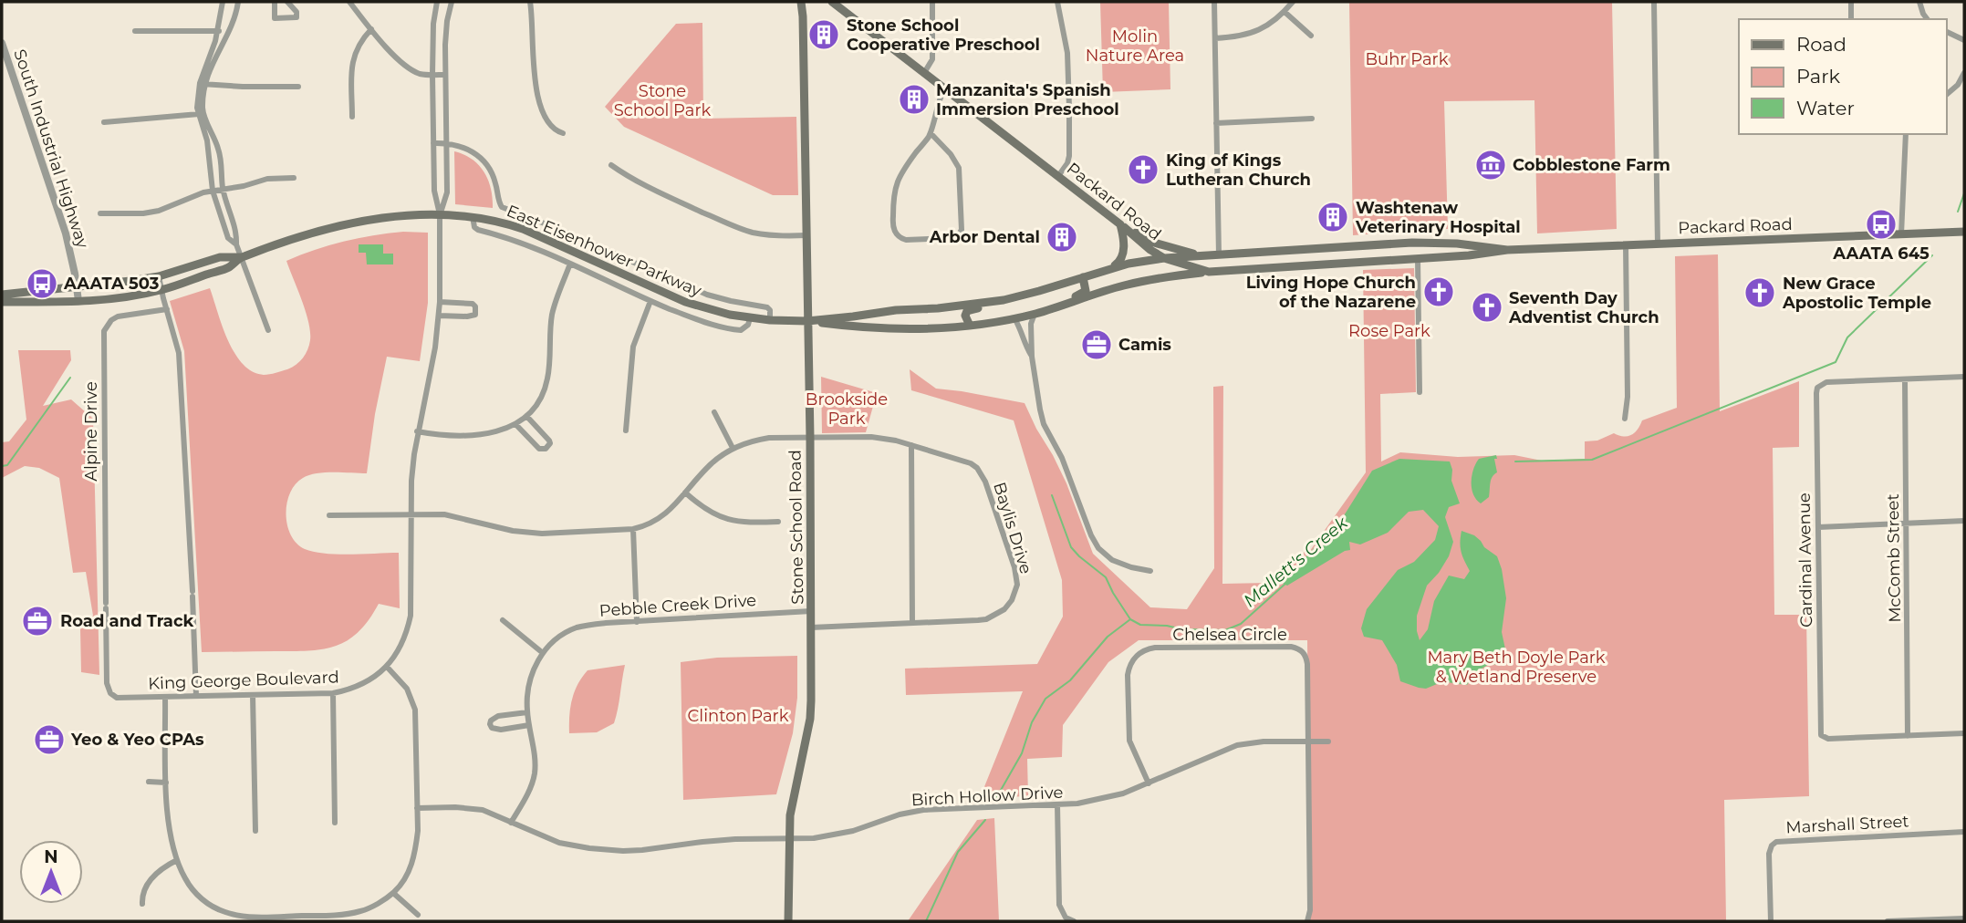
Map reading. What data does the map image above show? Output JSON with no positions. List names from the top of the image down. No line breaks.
{"streets":{"main road":["Packard Road","East Eisenhower Parkway","Stone School Road"],"street":["South Industrial Highway","Alpine Drive","Baylis Drive","McComb Street","Cardinal Avenue","Pebble Creek Drive","Chelsea Circle","King George Boulevard","Birch Hollow Drive","Marshall Street"]},"crossings":[["South Industrial Highway","East Eisenhower Parkway"],["Packard Road","East Eisenhower Parkway"],["East Eisenhower Parkway","Stone School Road"],["East Eisenhower Parkway","King George Boulevard"],["Alpine Drive","King George Boulevard"],["Stone School Road","Baylis Drive"],["Stone School Road","Pebble Creek Drive"],["Stone School Road","Birch Hollow Drive"],["McComb Street","Cardinal Avenue"],["Pebble Creek Drive","Birch Hollow Drive"],["Chelsea Circle","Birch Hollow Drive"]],"water":["Mallett's Creek"],"parks":["Molin Nature Area","Buhr Park","Stone School Park","Rose Park","Brookside Park","Mary Beth Doyle Park & Wetland Preserve","Clinton Park"],"places":{"building":["Stone School Cooperative Preschool","Manzanita's Spanish Immersion Preschool","Washtenaw Veterinary Hospital","Arbor Dental"],"museum":["Cobblestone Farm"],"church":["King of Kings Lutheran Church","Living Hope Church of the Nazarene","New Grace Apostolic Temple","Seventh Day Adventist Church"],"bus stop":["AAATA 645","AAATA 503"],"office":["Camis","Road and Track","Yeo & Yeo CPAs"]},"legend":["Road","Park","Water"],"north":"top"}
